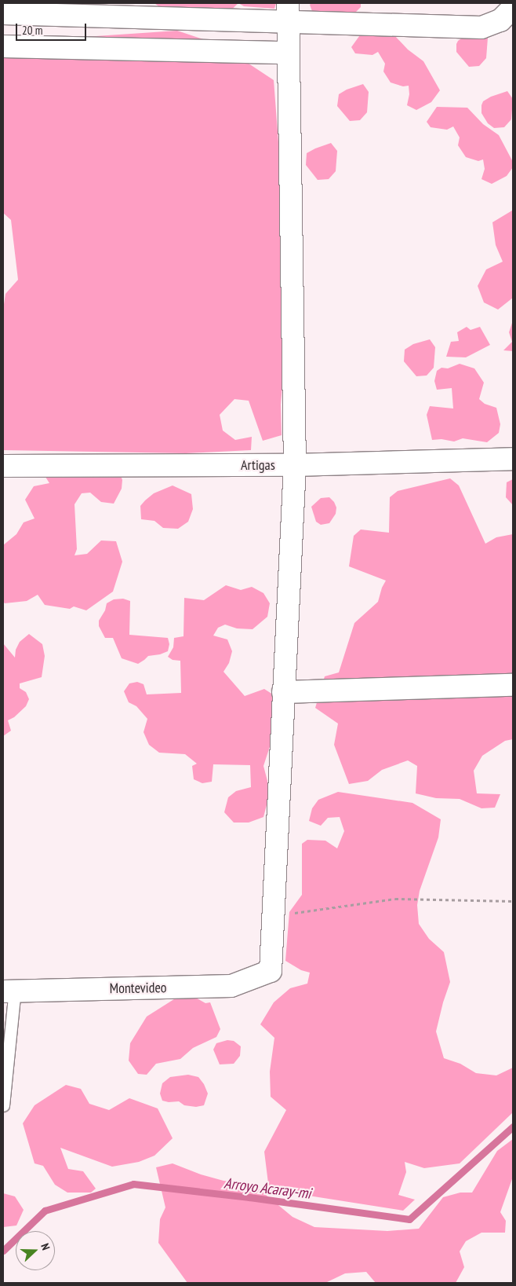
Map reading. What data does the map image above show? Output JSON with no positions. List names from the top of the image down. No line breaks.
{"streets":{"street":["Artigas","Montevideo"]},"water":["Arroyo Acaray-mi"],"scale_bar":"20 m","north":"right"}
